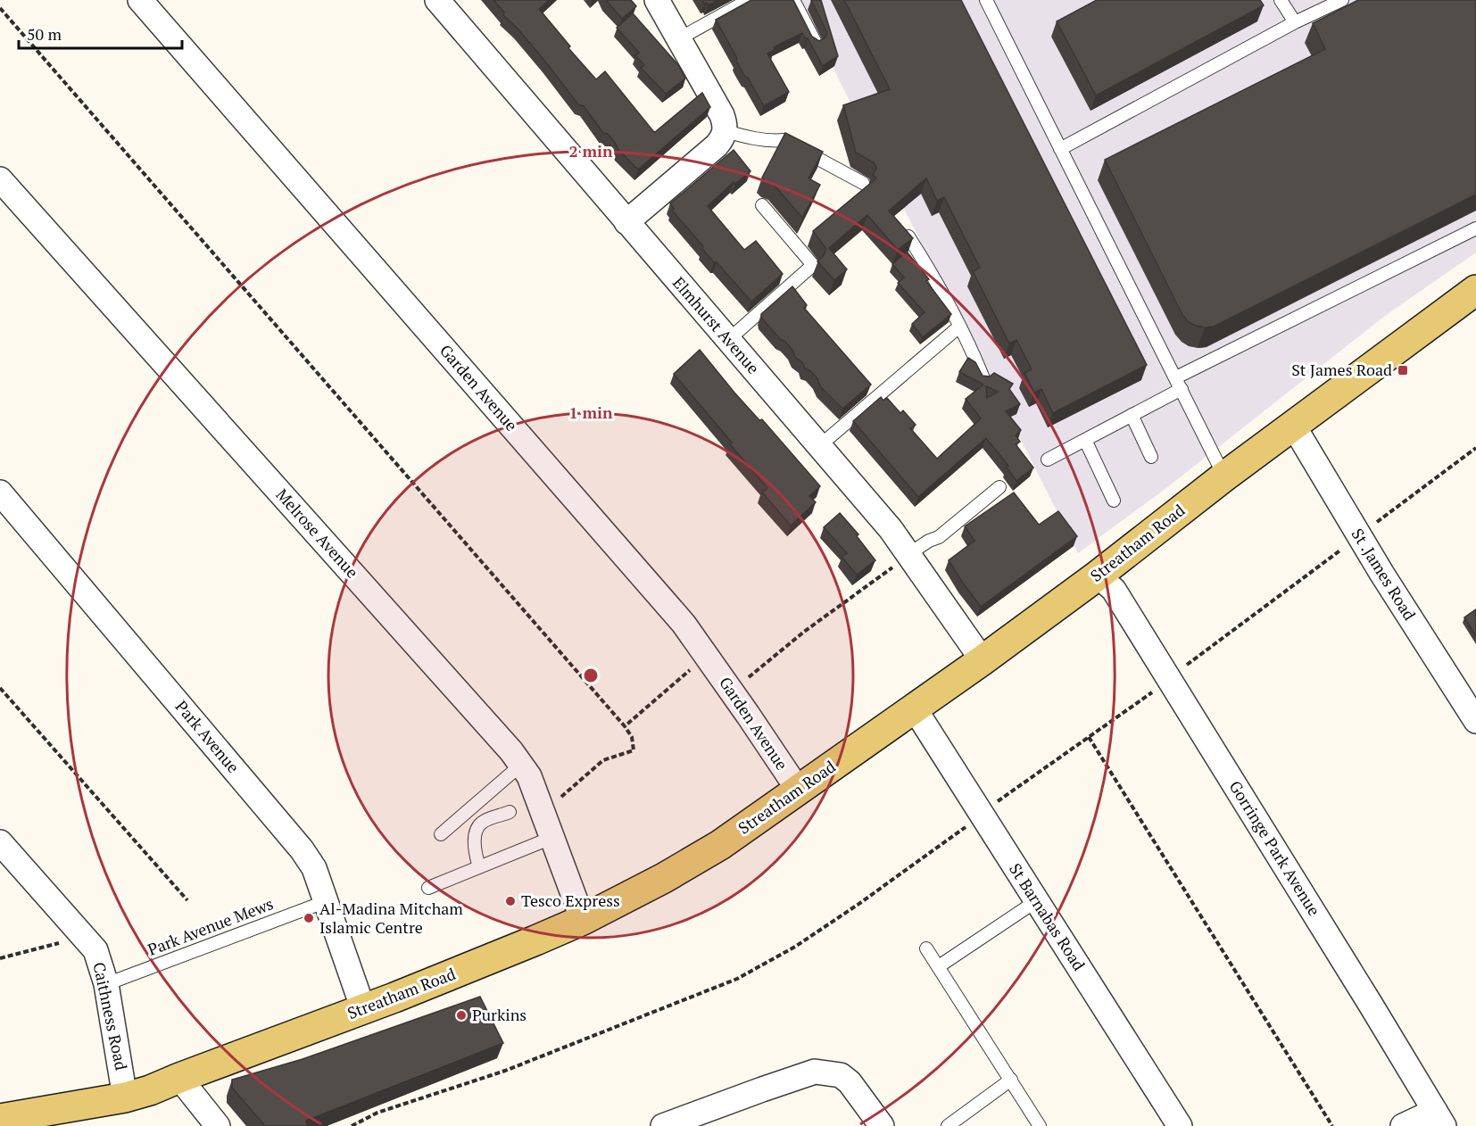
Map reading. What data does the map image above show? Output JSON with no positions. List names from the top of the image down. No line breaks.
{"streets":{"main road":["Streatham Road"],"street":["Elmhurst Avenue","Garden Avenue","Melrose Avenue","St .James Road","Park Avenue","Gorringe Park Avenue","St Barnabas Road","Caithness Road"],"lane":["Park Avenue Mews"]},"crossings":[["Elmhurst Avenue","Streatham Road"],["Garden Avenue","Streatham Road"],["Melrose Avenue","Streatham Road"],["Streatham Road","St .James Road"],["Streatham Road","Park Avenue"],["Streatham Road","Gorringe Park Avenue"],["Streatham Road","St Barnabas Road"],["Streatham Road","Caithness Road"],["Park Avenue","Park Avenue Mews"],["Park Avenue Mews","Caithness Road"]],"places":{"transit":["St James Road"],"other":["Tesco Express","Al-Madina Mitcham Islamic Centre","Purkins"]},"scale_bar":"50 m","rings":["2 min","1 min"]}
